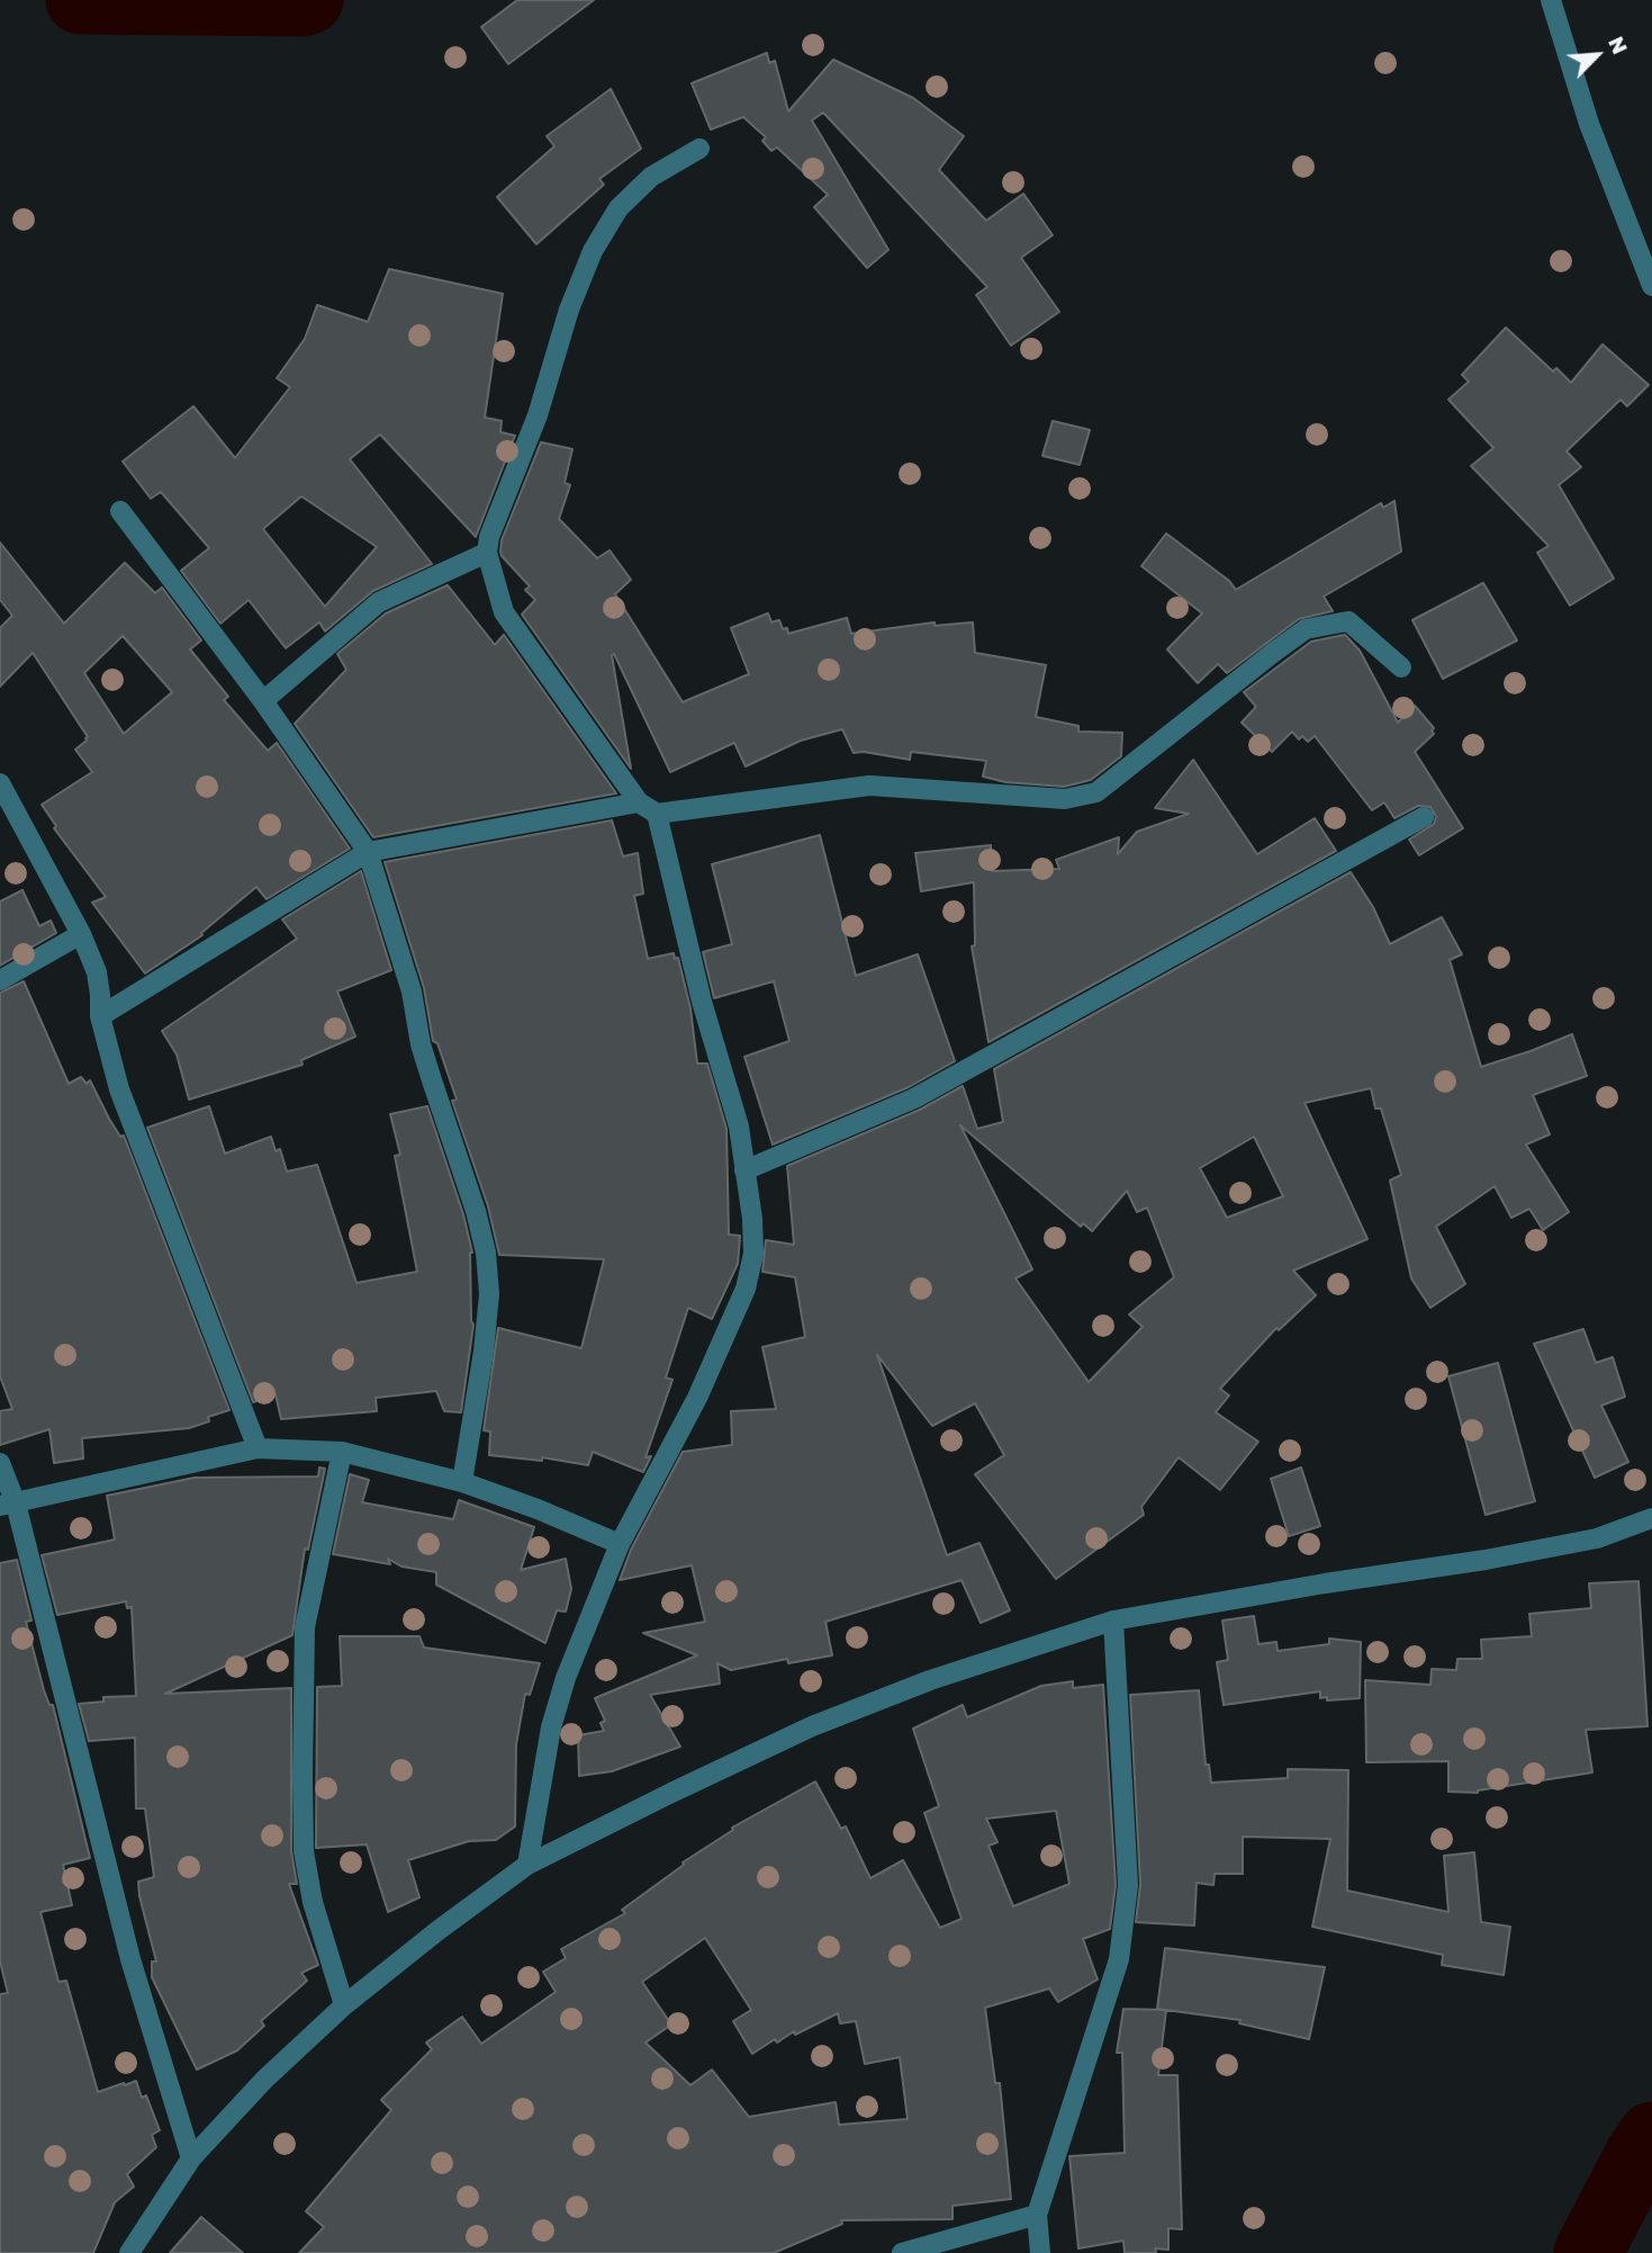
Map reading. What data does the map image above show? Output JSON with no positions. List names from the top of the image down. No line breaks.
{"north":"top right"}
